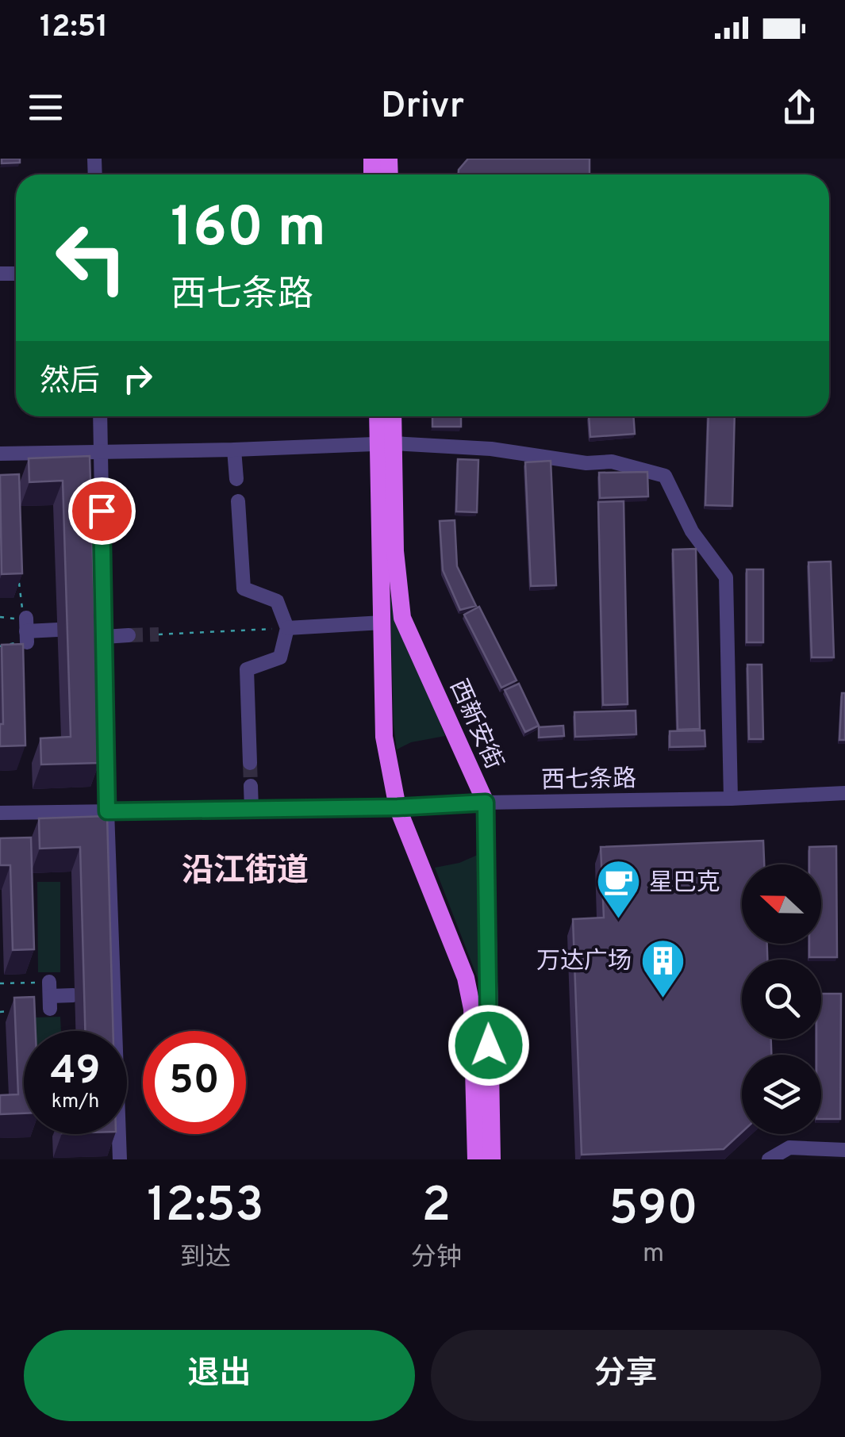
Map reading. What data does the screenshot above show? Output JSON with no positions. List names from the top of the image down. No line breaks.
{"streets":{"main road":["西新安街"],"street":["西七条路"]},"crossings":[["西新安街","西七条路"]],"districts":["沿江街道"],"places":{"cafe":["星巴克"],"building":["万达广场"]},"north":"left","page":{"status":"12:51","header":"Drivr","turn":["160 m","西七条路"],"then":"然后","speed":"49 km/h","limit":"50","eta":["12:53","到达","2","分钟","590","m"],"buttons":["退出","分享"]}}
